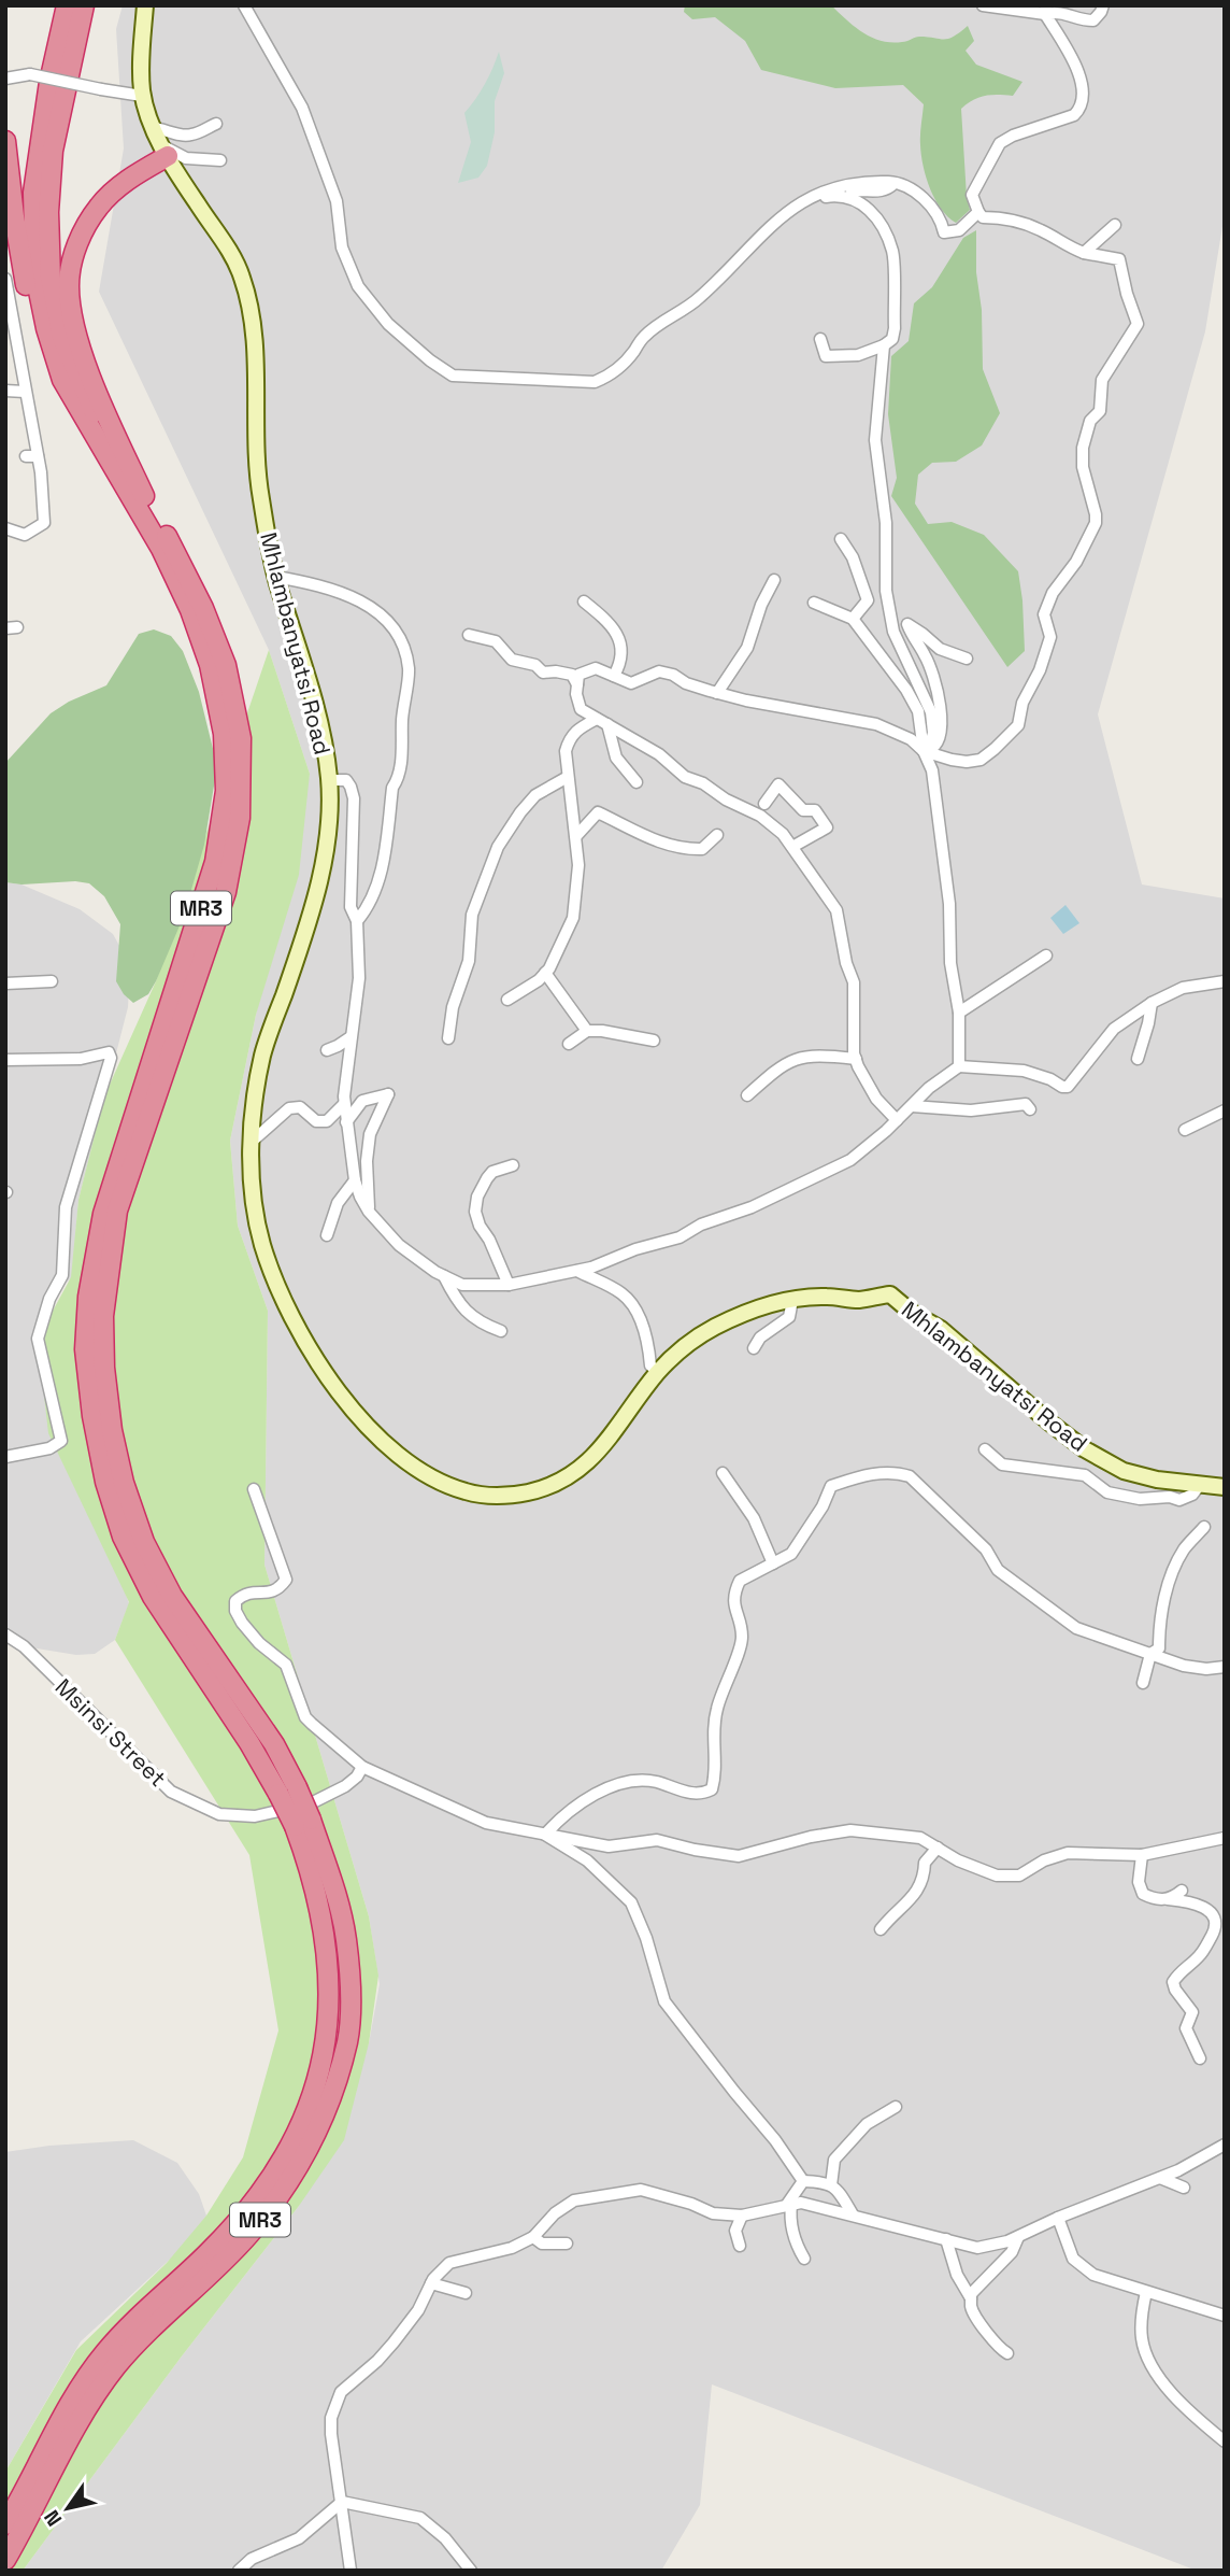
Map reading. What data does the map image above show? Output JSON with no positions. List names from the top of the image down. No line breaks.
{"streets":{"highway":["MR3"],"main road":["Mhlambanyatsi Road"],"street":["Msinsi Street"]},"north":"bottom left"}
